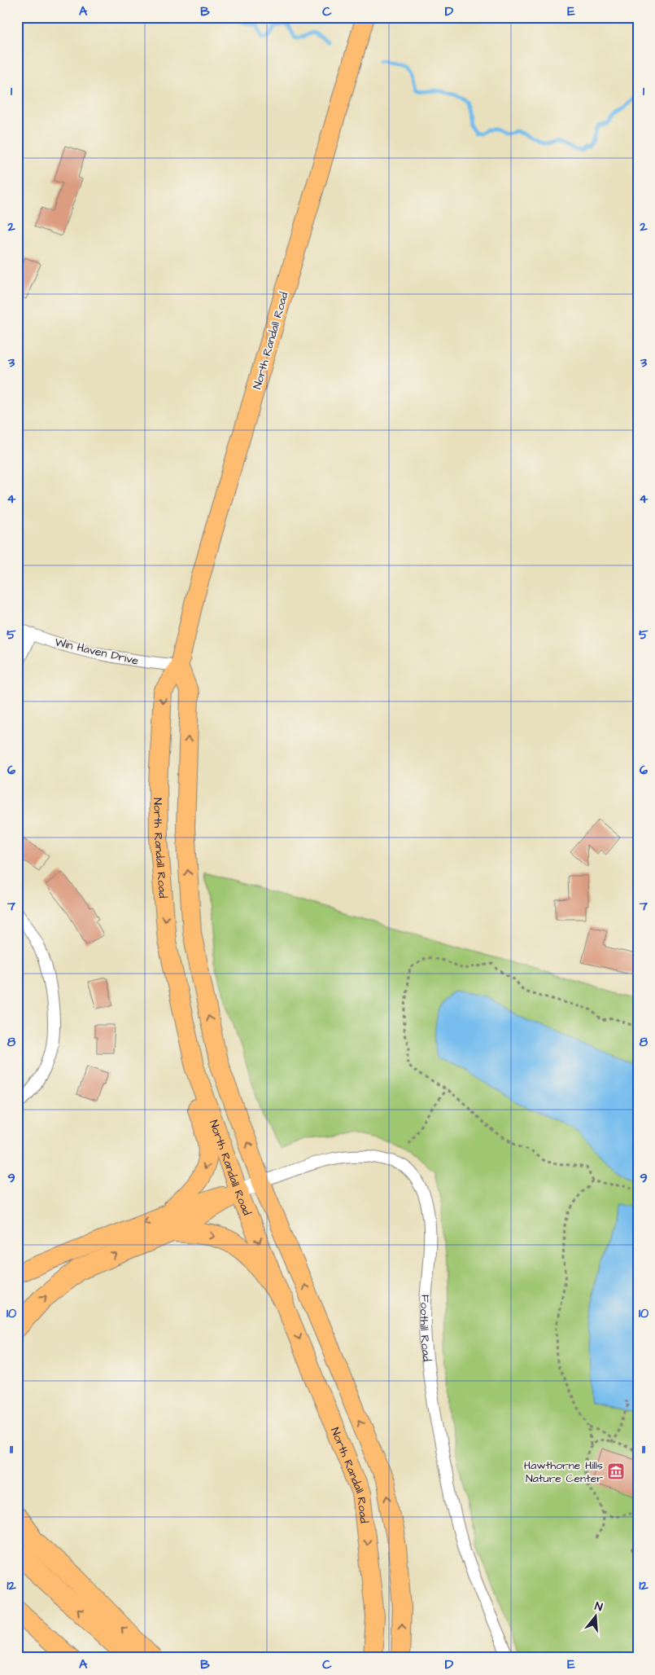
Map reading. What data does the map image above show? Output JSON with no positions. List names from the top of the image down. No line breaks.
{"streets":{"main road":["North Randall Road"],"street":["Win Haven Drive","Foothill Road"]},"crossings":[["North Randall Road","Win Haven Drive"],["North Randall Road","Foothill Road"]],"places":{"museum":["Hawthorne Hills Nature Center"]},"north":"top","grid":{"columns":["A","B","C","D","E"],"rows":["1","2","3","4","5","6","7","8","9","10","11","12"]}}
